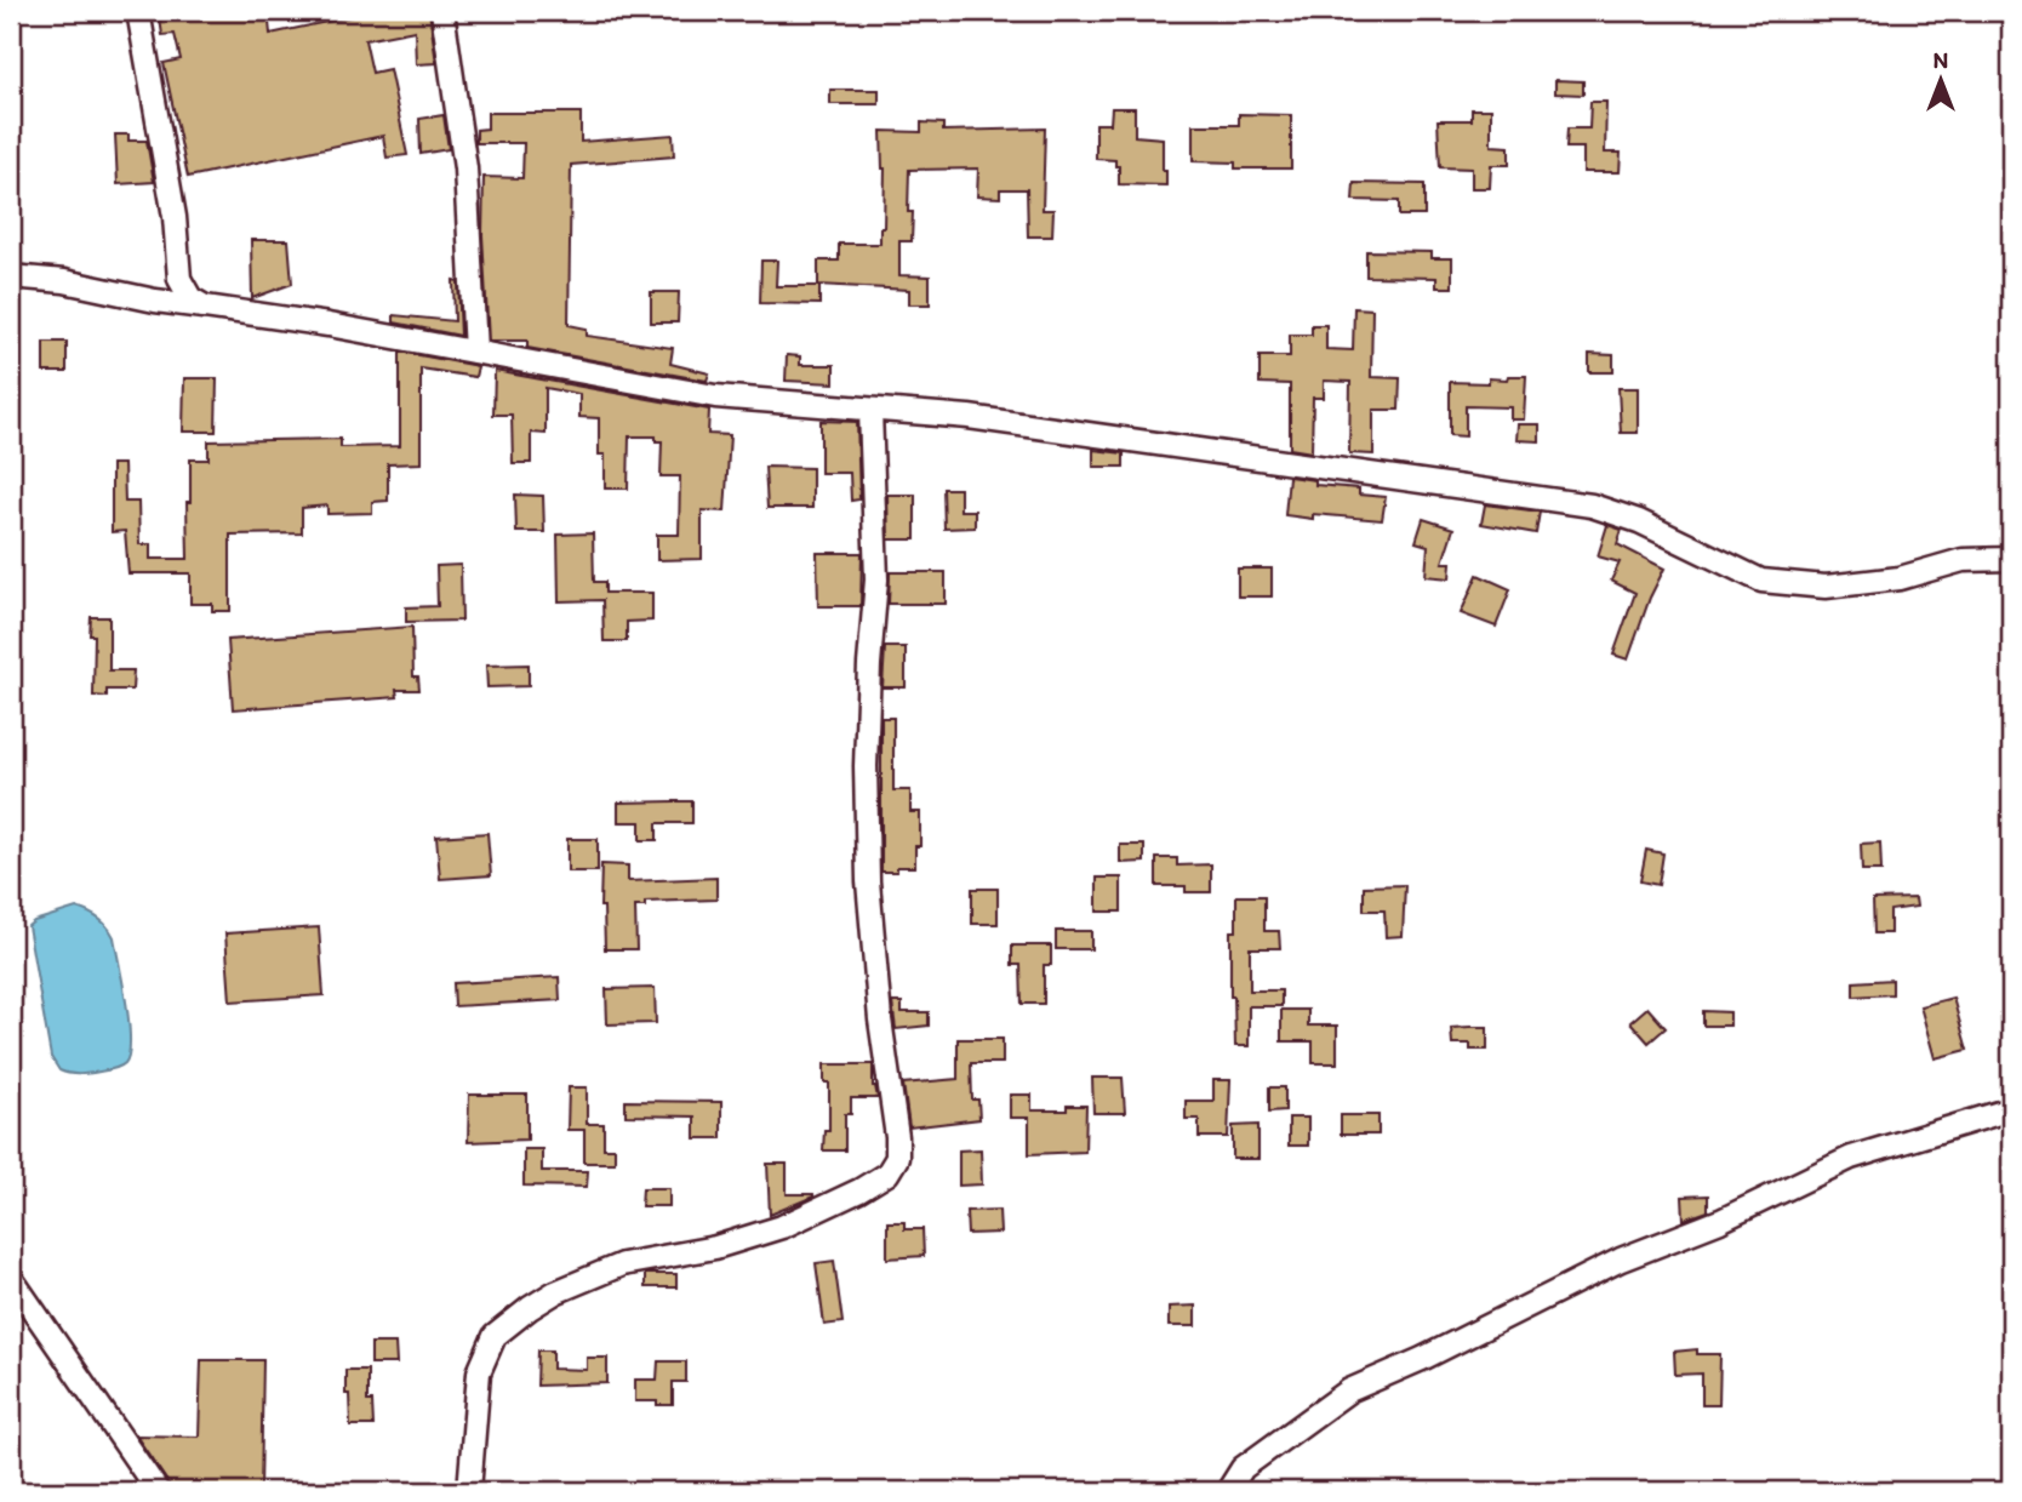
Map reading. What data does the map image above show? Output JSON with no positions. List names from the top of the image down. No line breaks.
{"north":"top"}
